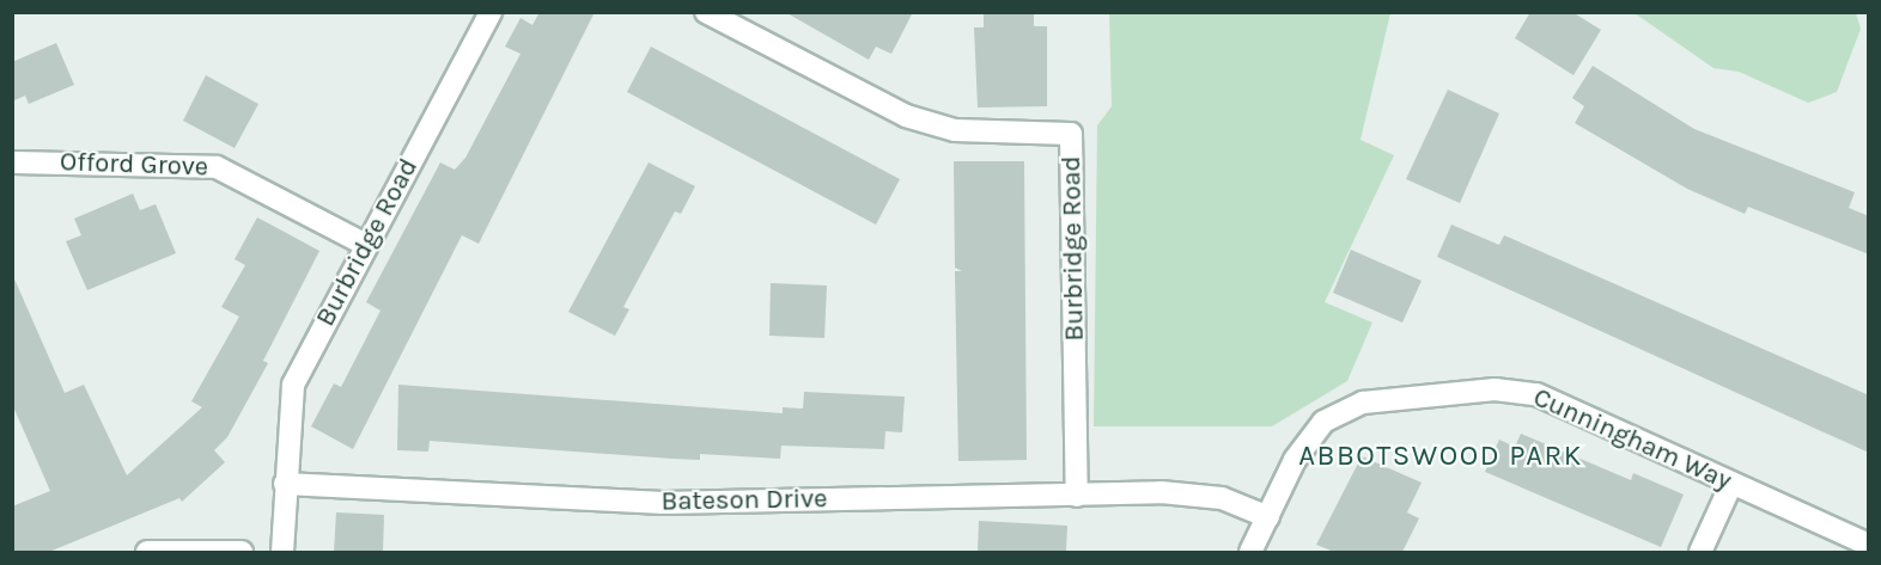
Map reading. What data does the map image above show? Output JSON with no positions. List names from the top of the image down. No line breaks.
{"streets":{"street":["Offord Grove","Burbridge Road","Cunningham Way","Bateson Drive"]},"crossings":[["Offord Grove","Burbridge Road"],["Burbridge Road","Bateson Drive"],["Cunningham Way","Bateson Drive"]],"districts":["ABBOTSWOOD PARK"]}
